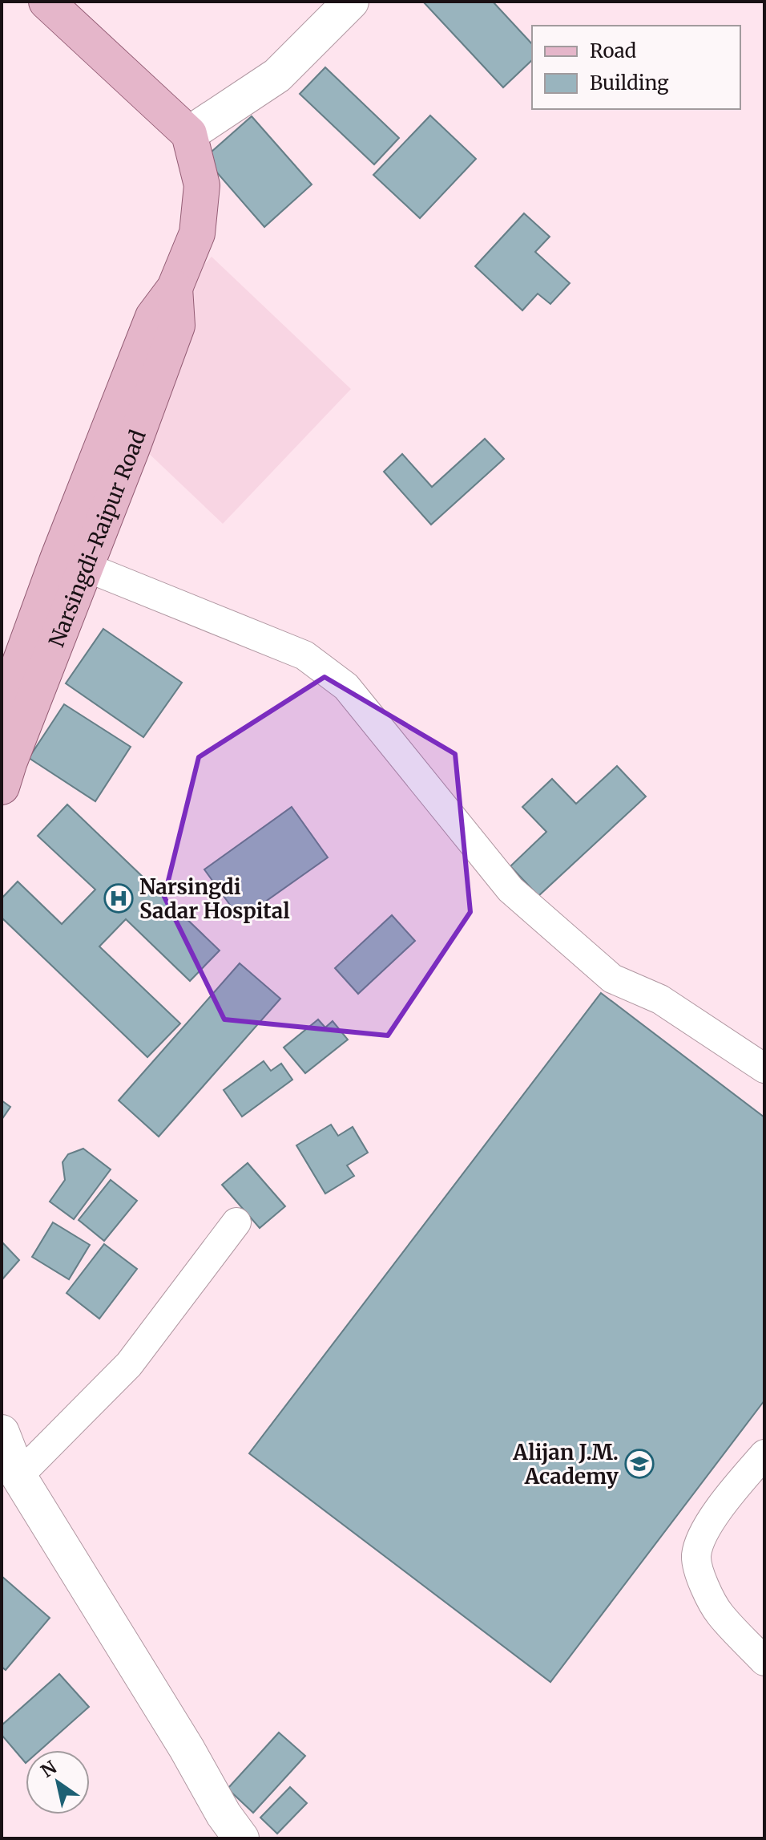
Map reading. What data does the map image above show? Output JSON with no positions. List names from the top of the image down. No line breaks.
{"streets":{"main road":["Narsingdi-Raipur Road"]},"places":{"hospital":["Narsingdi Sadar Hospital"],"school or university":["Alijan J.M. Academy"]},"legend":["Road","Building"],"north":"top left"}
